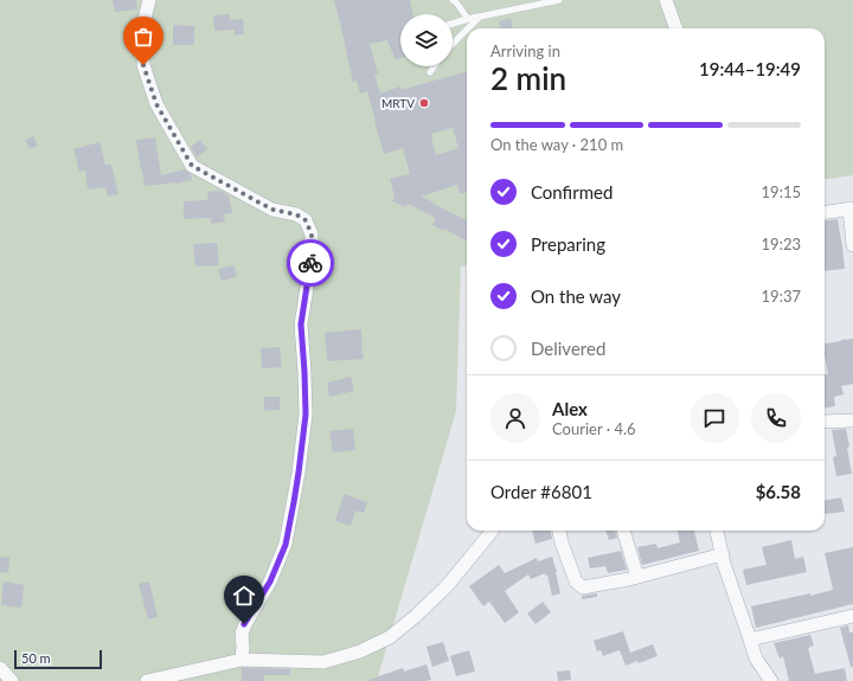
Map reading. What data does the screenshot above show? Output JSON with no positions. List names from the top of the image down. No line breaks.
{"places":["MRTV"],"scale_bar":"50 m","page":{"heading":["2 min","Arriving in","19:44–19:49"],"panel":["Alex","Courier · 4.6","Order #6801","$6.58"],"bar":"On the way · 210 m","list":[["Confirmed","19:15"],["Preparing","19:23"],["On the way","19:37"],"Delivered"],"scale":"50 m"}}
